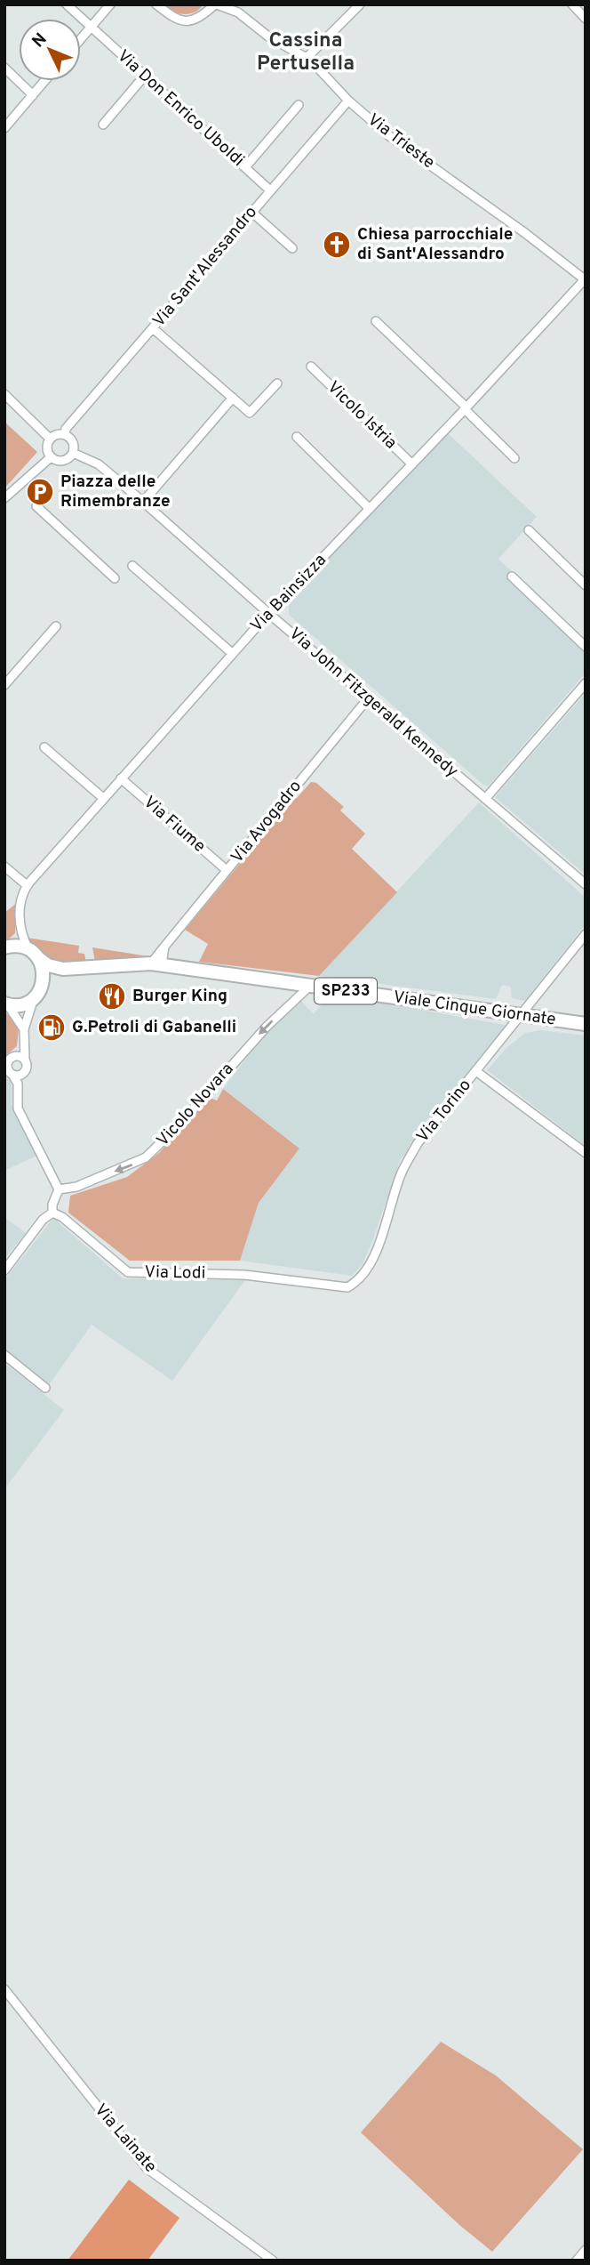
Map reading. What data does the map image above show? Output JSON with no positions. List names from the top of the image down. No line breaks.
{"streets":{"main road":["SP233","Viale Cinque Giornate"],"street":["Via Don Enrico Uboldi","Via Trieste","Via Sant'Alessandro","Vicolo Istria","Via Bainsizza","Via John Fitzgerald Kennedy","Via Avogadro","Via Fiume","Vicolo Novara","Via Torino","Via Lodi","Via Lainate"]},"crossings":[["Via Don Enrico Uboldi","Via Sant'Alessandro"],["Via Trieste","Via Sant'Alessandro"],["Via Trieste","Via Bainsizza"],["Via Sant'Alessandro","Via John Fitzgerald Kennedy"],["Vicolo Istria","Via Bainsizza"],["Via Bainsizza","Via John Fitzgerald Kennedy"],["Via Bainsizza","Via Fiume"],["Via Bainsizza","SP233"],["Via Bainsizza","Viale Cinque Giornate"],["Via John Fitzgerald Kennedy","Via Avogadro"],["Via Avogadro","Via Fiume"],["Via Avogadro","Viale Cinque Giornate"],["SP233","Viale Cinque Giornate"],["Viale Cinque Giornate","Vicolo Novara"],["Viale Cinque Giornate","Via Torino"],["Via Torino","Via Lodi"]],"one_way":["Vicolo Novara"],"districts":["Cassina Pertusella"],"places":{"church":["Chiesa parrocchiale di Sant'Alessandro"],"parking":["Piazza delle Rimembranze"],"restaurant":["Burger King"],"fuel station":["G.Petroli di Gabanelli"]},"north":"top left"}
